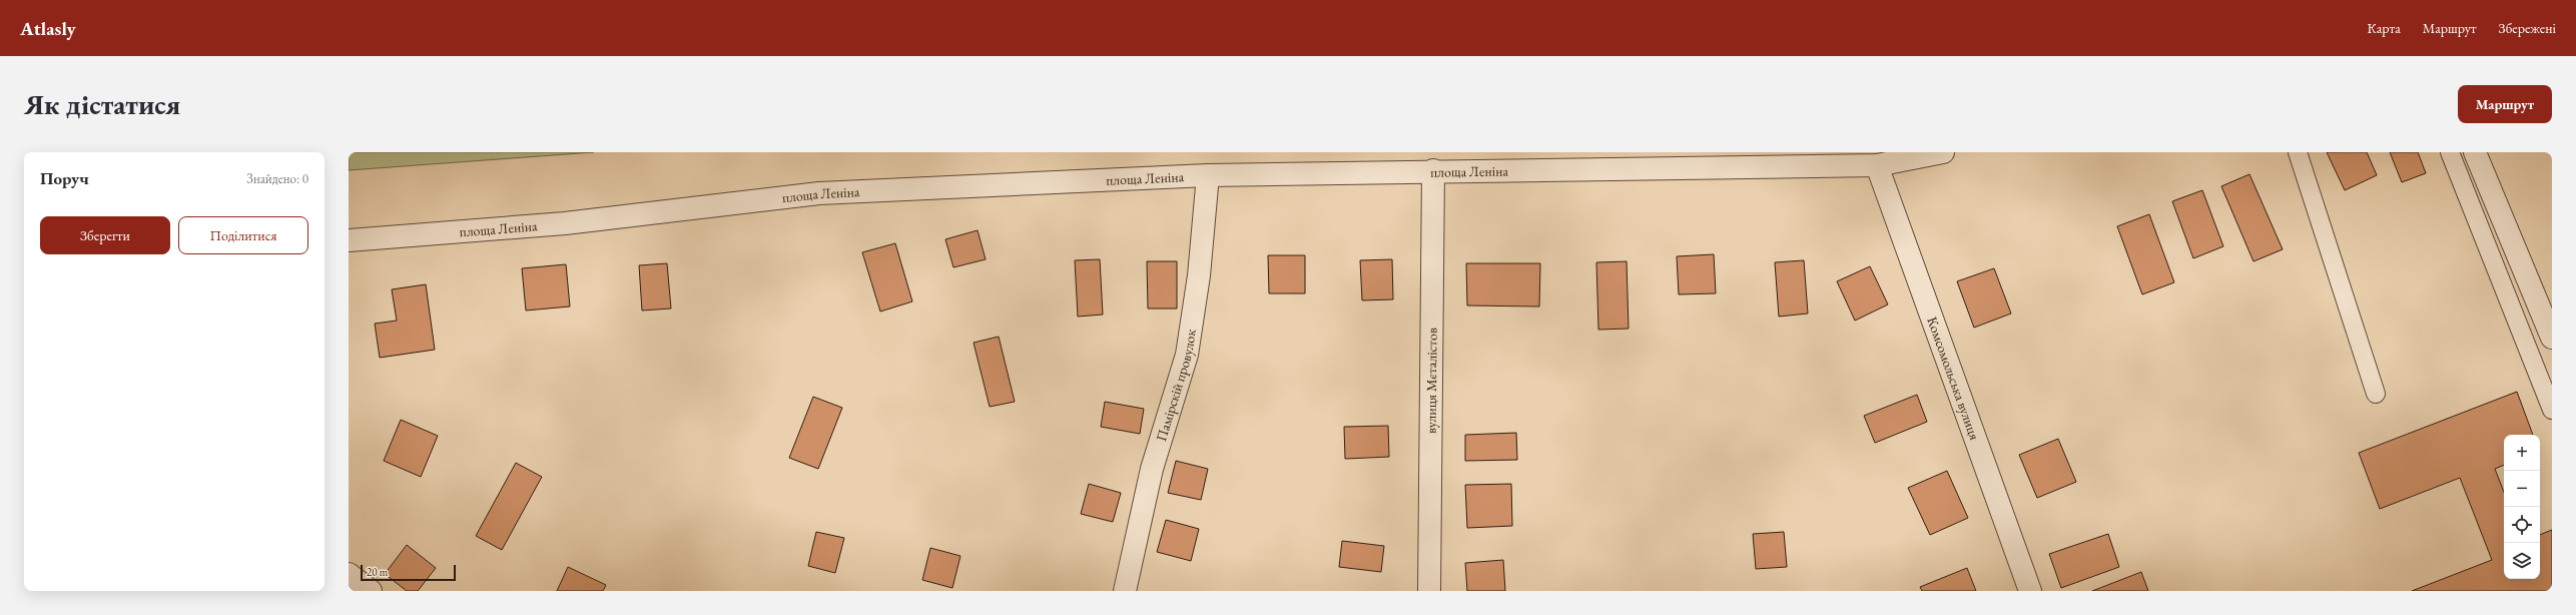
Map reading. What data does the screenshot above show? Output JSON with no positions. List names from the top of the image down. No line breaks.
{"streets":{"street":["площа Леніна","Комсомольська вулиця","вулиця Мєталістов","Памірскій провулок"]},"crossings":[["площа Леніна","Комсомольська вулиця"],["площа Леніна","вулиця Мєталістов"],["площа Леніна","Памірскій провулок"]],"scale_bar":"20 m","page":{"header":"Atlasly","nav":["Карта","Маршрут","Збережені"],"buttons":["Маршрут",["Зберегти","Поділитися"]],"title":"Як дістатися","heading":["Поруч","Знайдено: 0"],"map_buttons":["+","−"],"scale":"20 m"}}
